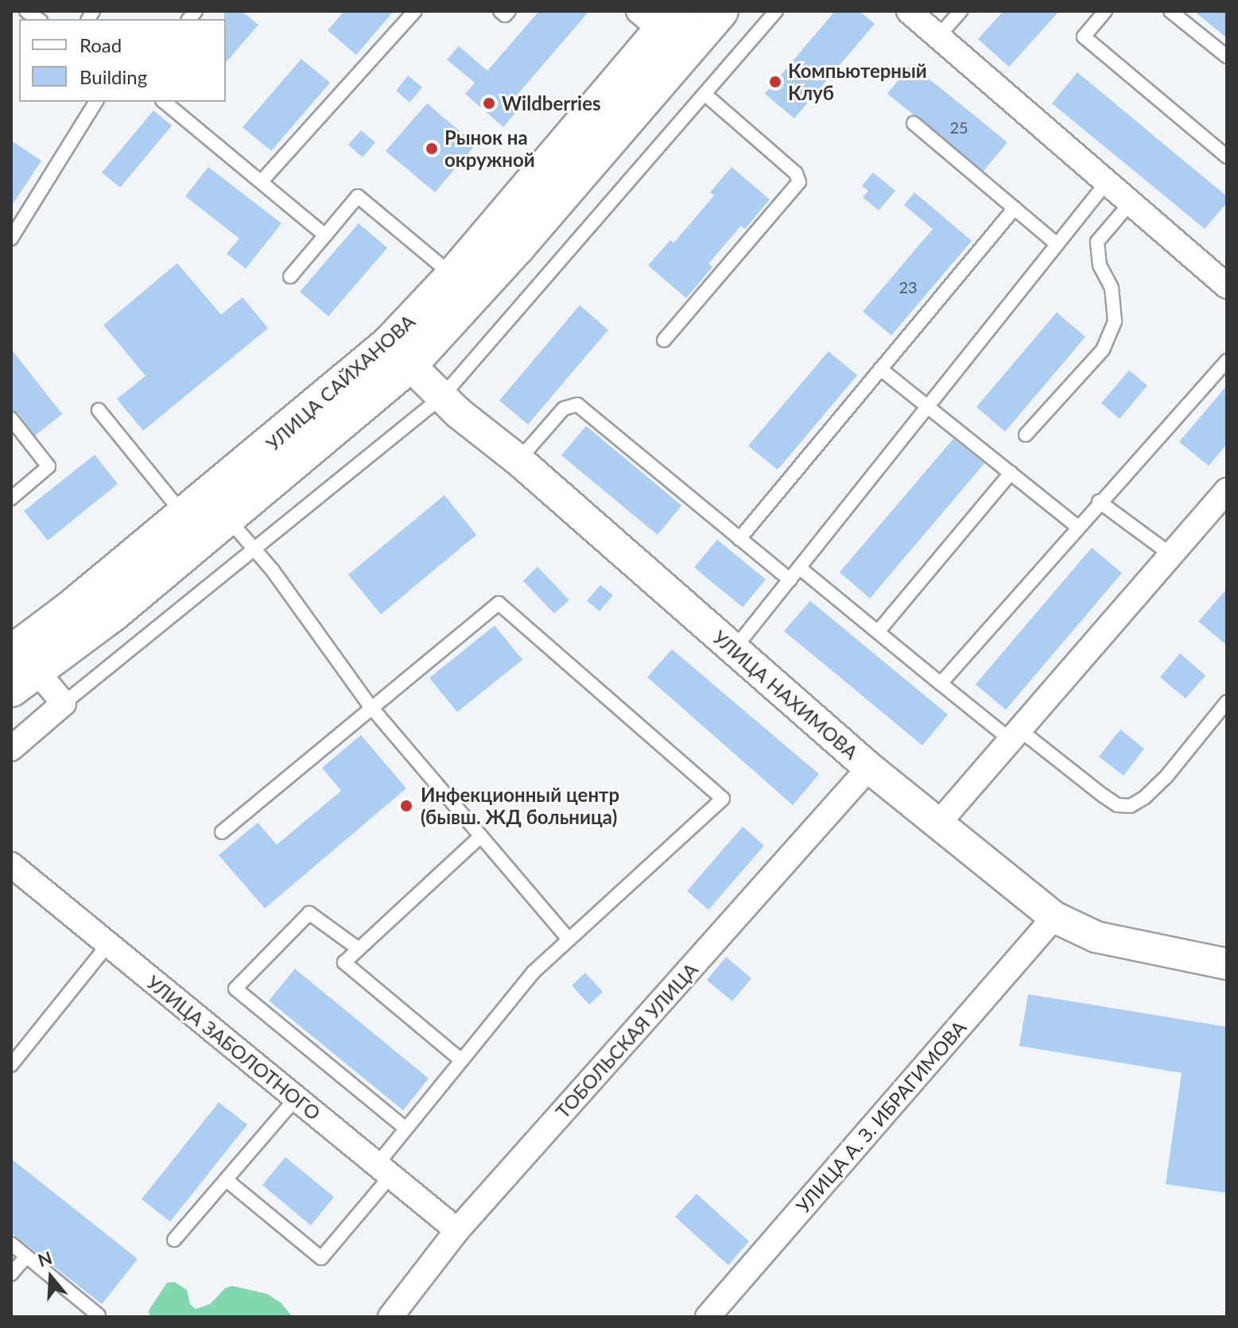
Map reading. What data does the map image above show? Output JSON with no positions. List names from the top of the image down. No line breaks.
{"streets":{"main road":["УЛИЦА САЙХАНОВА"],"street":["УЛИЦА НАХИМОВА","ТОБОЛЬСКАЯ УЛИЦА","УЛИЦА ЗАБОЛОТНОГО","УЛИЦА А. З. ИБРАГИМОВА"]},"crossings":[["УЛИЦА САЙХАНОВА","УЛИЦА НАХИМОВА"],["УЛИЦА НАХИМОВА","ТОБОЛЬСКАЯ УЛИЦА"],["УЛИЦА НАХИМОВА","УЛИЦА А. З. ИБРАГИМОВА"],["ТОБОЛЬСКАЯ УЛИЦА","УЛИЦА ЗАБОЛОТНОГО"]],"places":["Компьютерный Клуб","Wildberries","Рынок на окружной","Инфекционный центр (бывш. ЖД больница)"],"house_numbers":["25","23"],"legend":["Road","Building"],"north":"top"}
